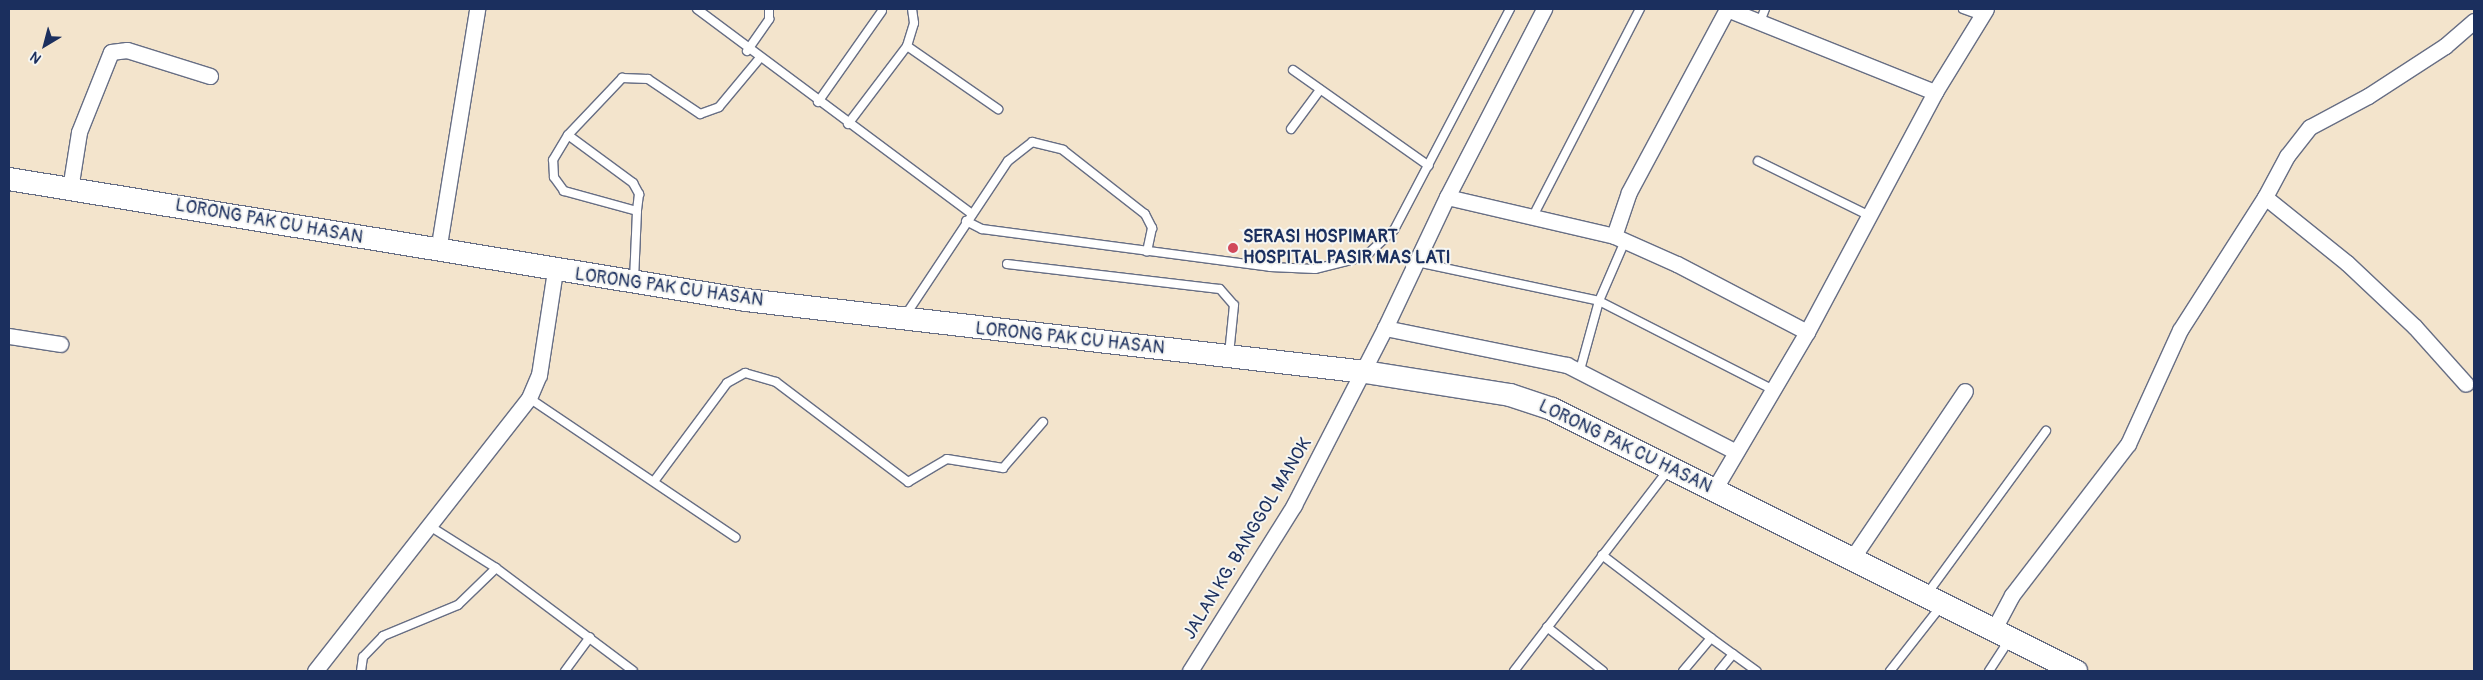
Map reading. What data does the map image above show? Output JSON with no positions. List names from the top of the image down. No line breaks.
{"streets":{"street":["LORONG PAK CU HASAN","JALAN KG. BANGGOL MANOK"]},"crossings":[["LORONG PAK CU HASAN","JALAN KG. BANGGOL MANOK"]],"places":["SERASI HOSPIMART HOSPITAL PASIR MAS LATI"],"north":"bottom left"}
